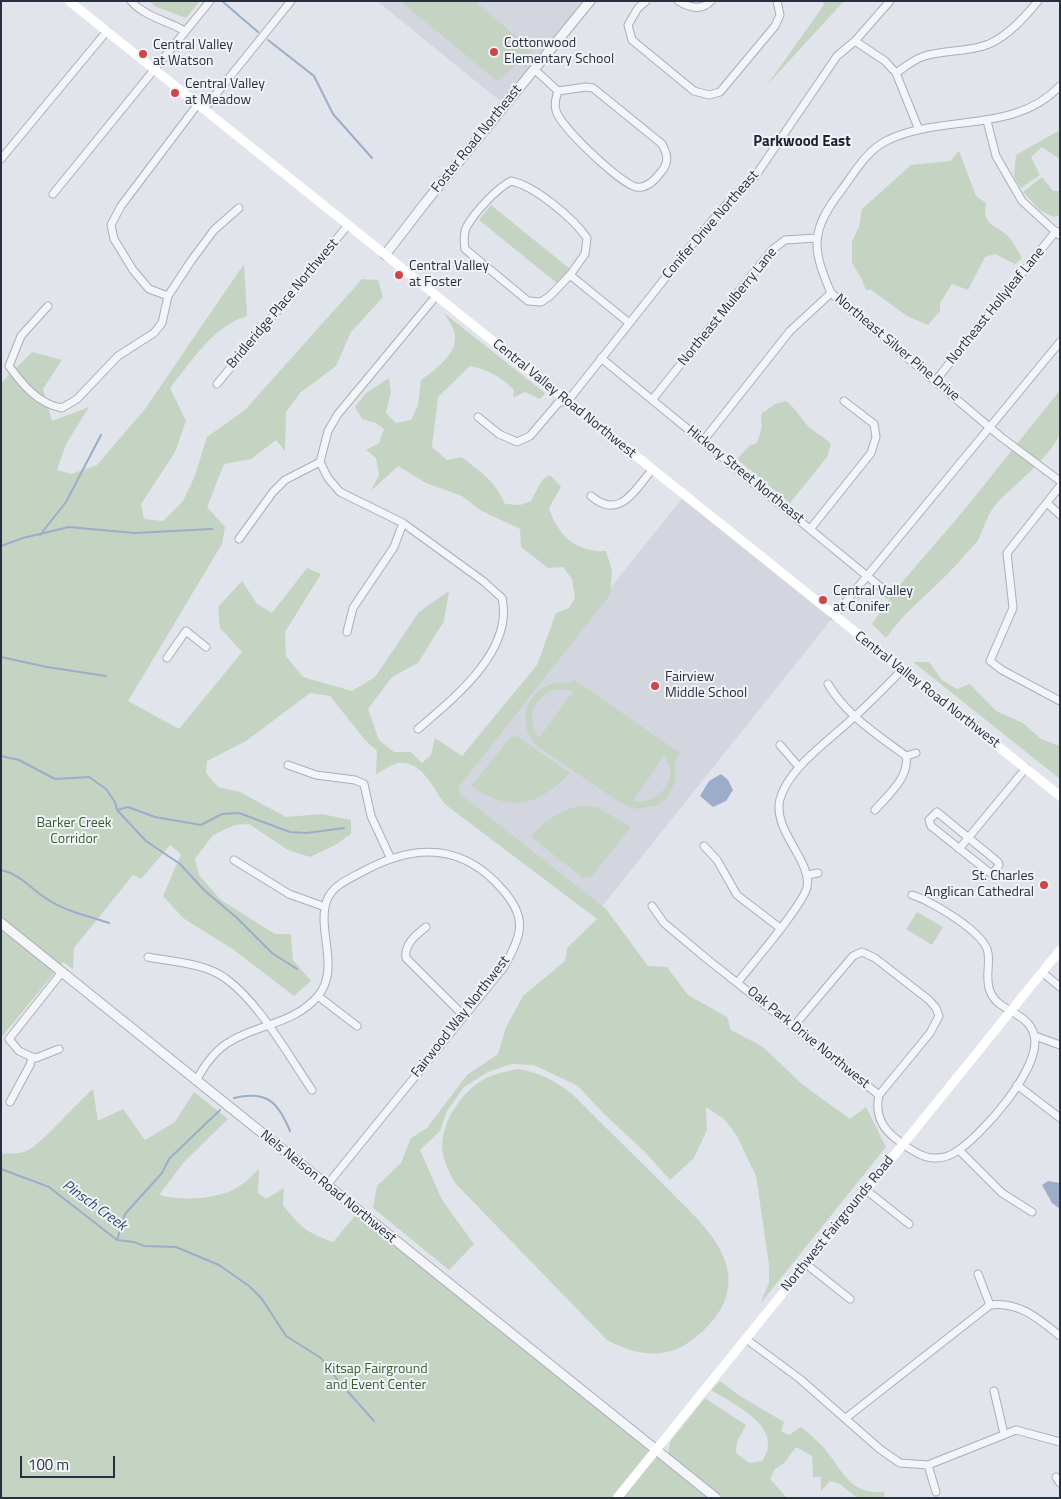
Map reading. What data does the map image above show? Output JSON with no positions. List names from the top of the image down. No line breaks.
{"streets":{"main road":["Central Valley Road Northwest","Northwest Fairgrounds Road"],"street":["Foster Road Northeast","Conifer Drive Northeast","Bridleridge Place Northwest","Northeast Hollyleaf Lane","Northeast Mulberry Lane","Northeast Silver Pine Drive","Hickory Street Northeast","Fairwood Way Northwest","Oak Park Drive Northwest","Nels Nelson Road Northwest"]},"crossings":[["Foster Road Northeast","Central Valley Road Northwest"],["Conifer Drive Northeast","Central Valley Road Northwest"],["Conifer Drive Northeast","Hickory Street Northeast"],["Bridleridge Place Northwest","Central Valley Road Northwest"],["Northeast Hollyleaf Lane","Northeast Silver Pine Drive"],["Northeast Mulberry Lane","Northeast Silver Pine Drive"],["Northeast Mulberry Lane","Hickory Street Northeast"],["Fairwood Way Northwest","Nels Nelson Road Northwest"],["Oak Park Drive Northwest","Northwest Fairgrounds Road"],["Nels Nelson Road Northwest","Northwest Fairgrounds Road"]],"districts":["Parkwood East"],"water":["Pinsch Creek"],"parks":["Barker Creek Corridor","Kitsap Fairground and Event Center"],"places":["Cottonwood Elementary School","Central Valley at Watson","Central Valley at Meadow","Central Valley at Foster","Central Valley at Conifer","Fairview Middle School","St. Charles Anglican Cathedral"],"scale_bar":"100 m"}
